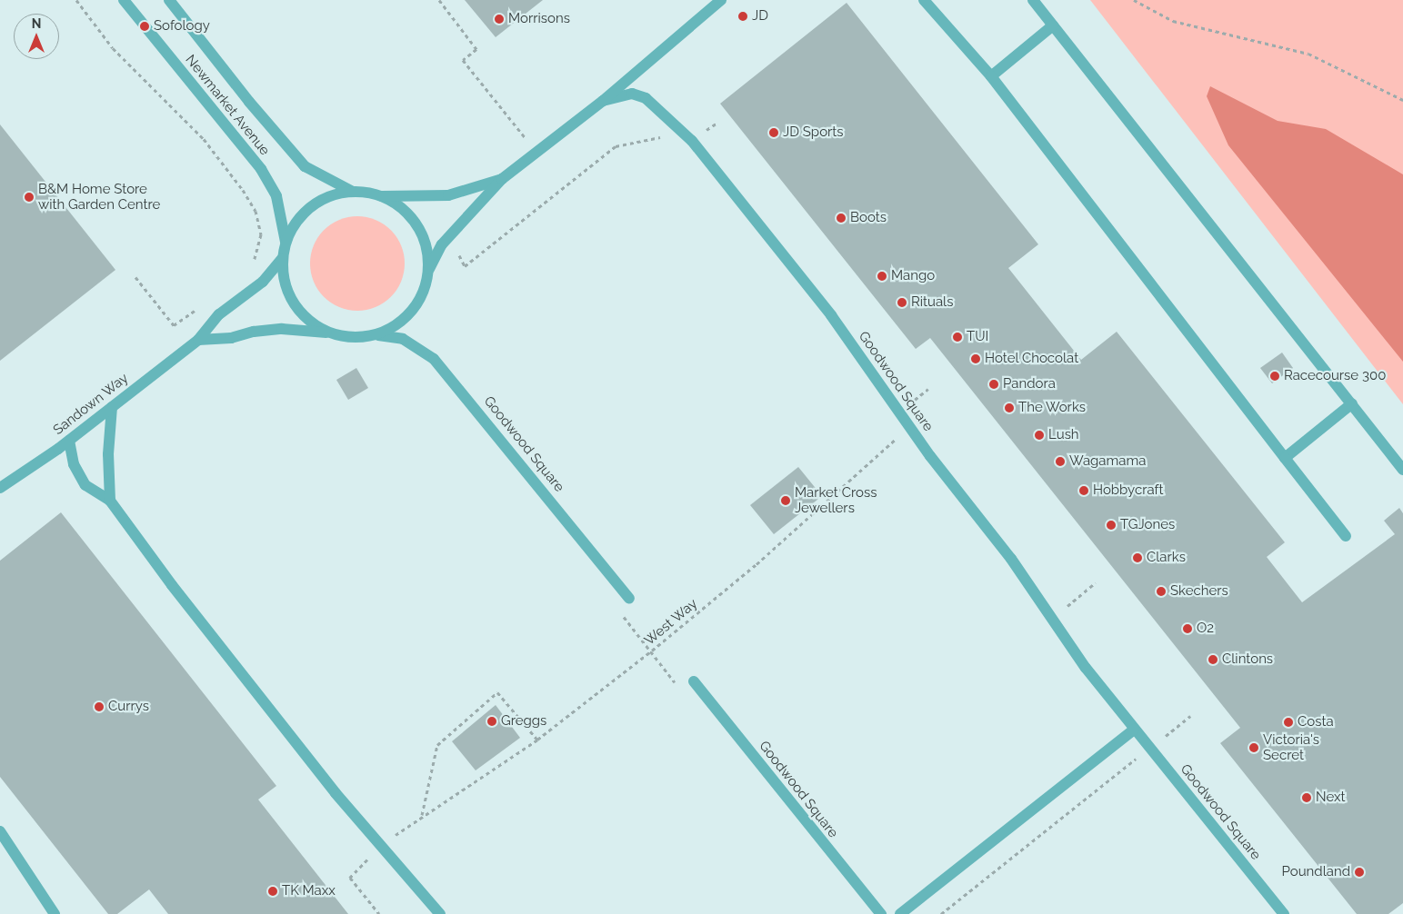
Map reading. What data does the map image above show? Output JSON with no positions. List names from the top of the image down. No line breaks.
{"streets":{"street":["Newmarket Avenue","Goodwood Square","Sandown Way"],"path":["West Way"]},"crossings":[["Newmarket Avenue","Goodwood Square"],["Newmarket Avenue","Sandown Way"],["Goodwood Square","Sandown Way"],["Goodwood Square","West Way"]],"places":["JD","Morrisons","Sofology","JD Sports","B&M Home Store with Garden Centre","Boots","Mango","Rituals","TUI","Hotel Chocolat","Racecourse 300","Pandora","The Works","Lush","Wagamama","Hobbycraft","Market Cross Jewellers","TGJones","Clarks","Skechers","O2","Clintons","Currys","Greggs","Costa","Victoria's Secret","Next","Poundland","TK Maxx"],"north":"top"}
